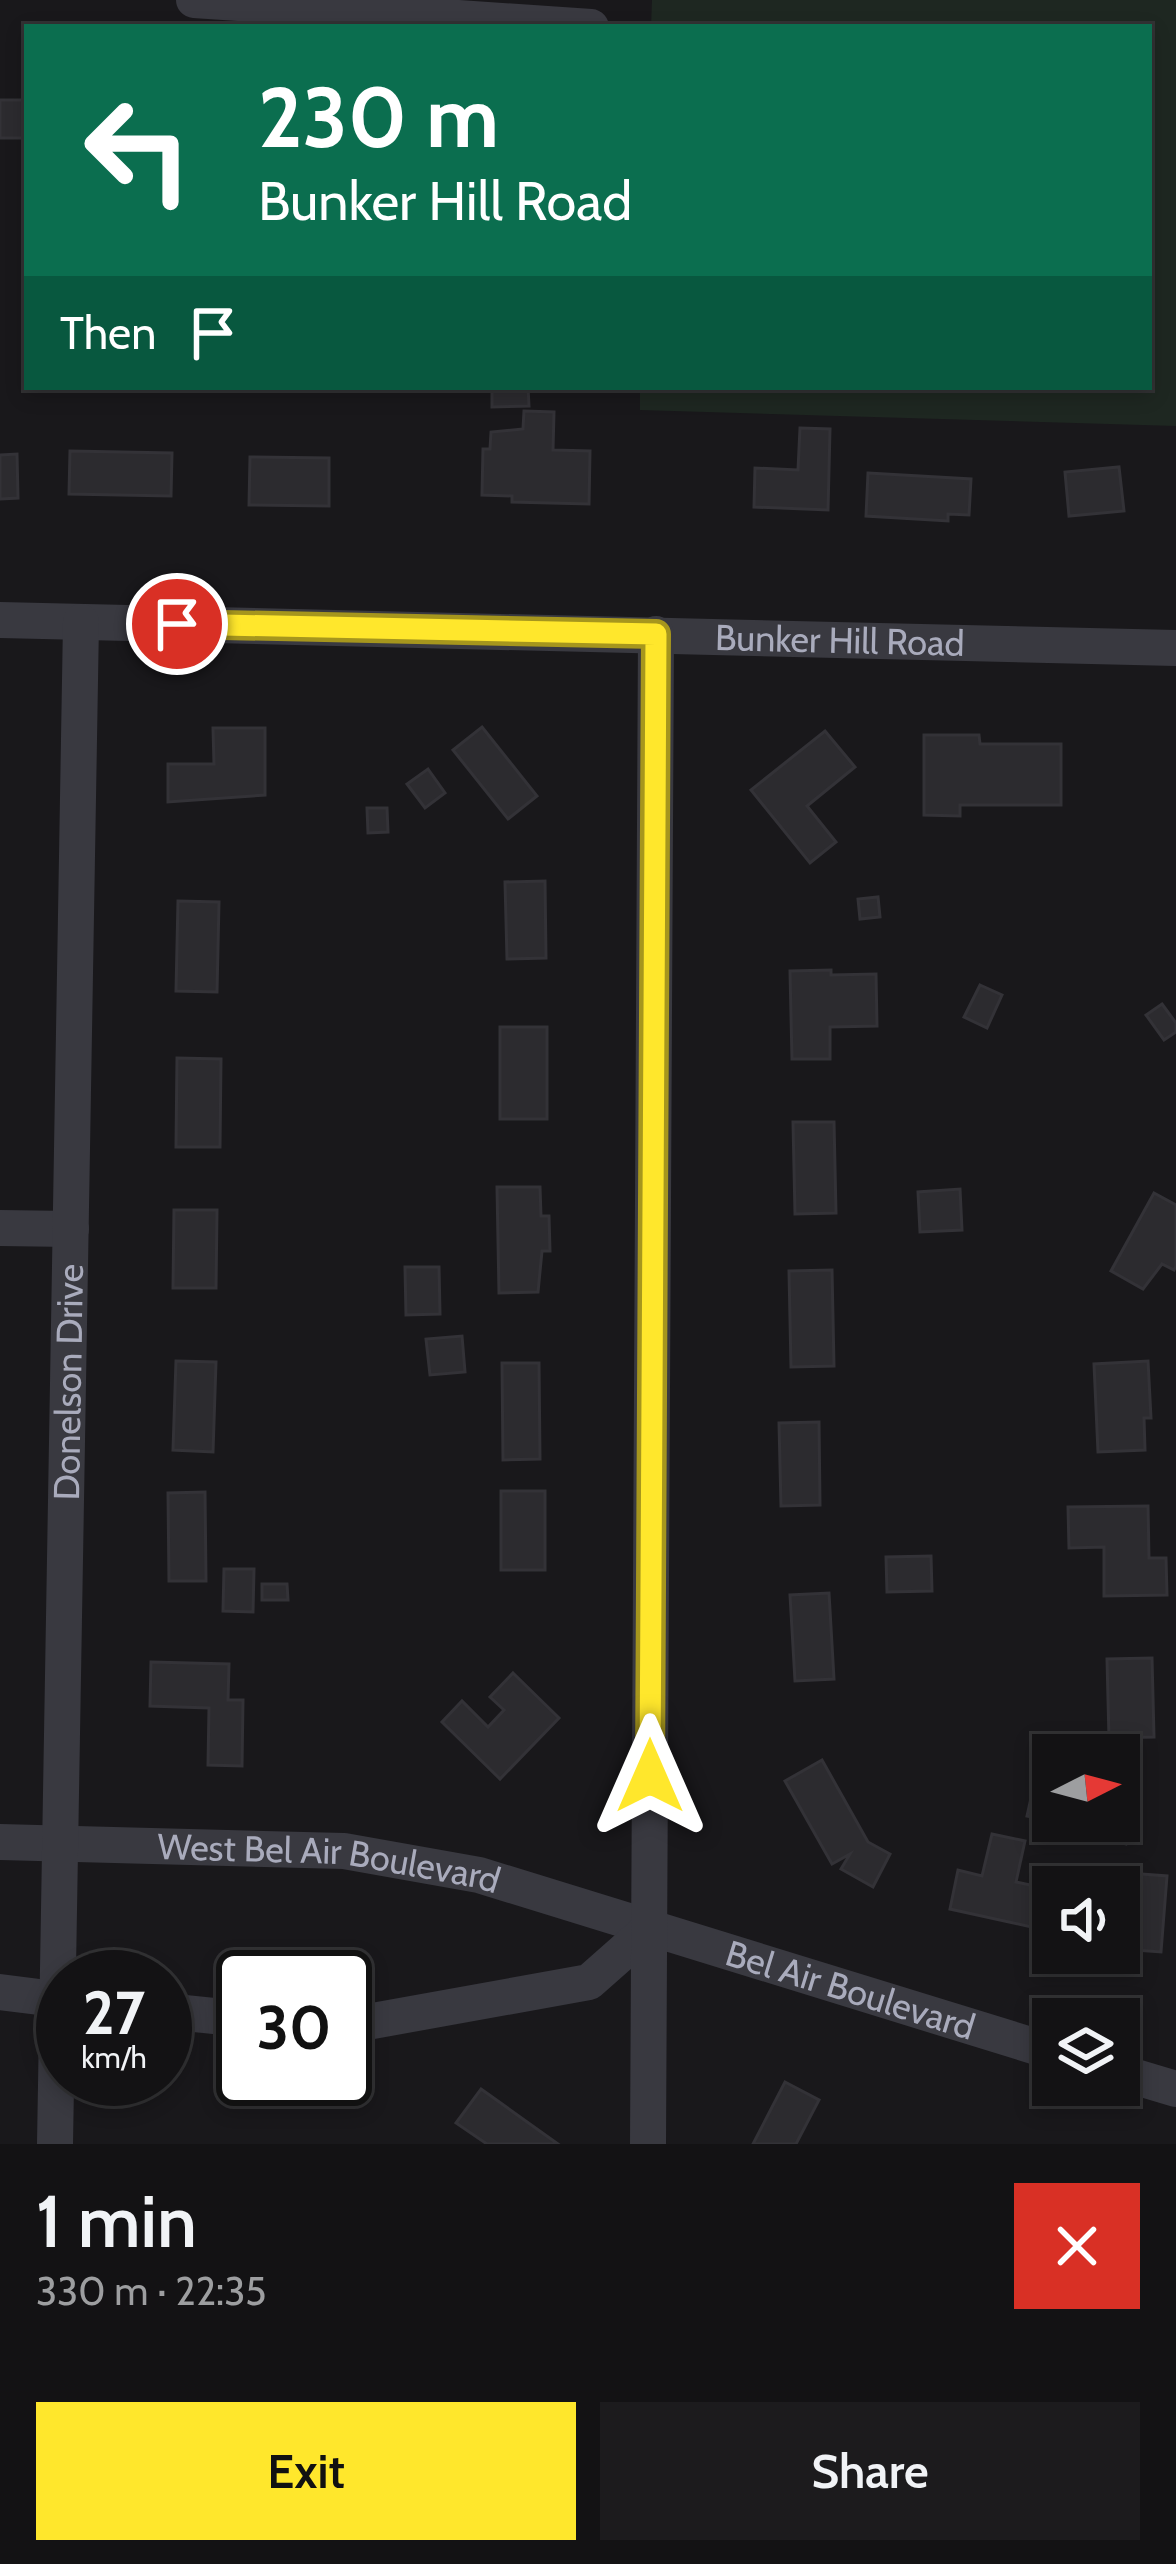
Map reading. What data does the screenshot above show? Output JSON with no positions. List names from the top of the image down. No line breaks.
{"streets":{"street":["Bunker Hill Road","Donelson Drive","West Bel Air Boulevard","Bel Air Boulevard"]},"crossings":[["Bunker Hill Road","Donelson Drive"],["Donelson Drive","West Bel Air Boulevard"],["West Bel Air Boulevard","Bel Air Boulevard"]],"north":"right","page":{"turn":["230 m","Bunker Hill Road"],"then":"Then","speed":"27 km/h","limit":"30","heading":["1 min","330 m · 22:35"],"buttons":["Exit","Share"]}}
